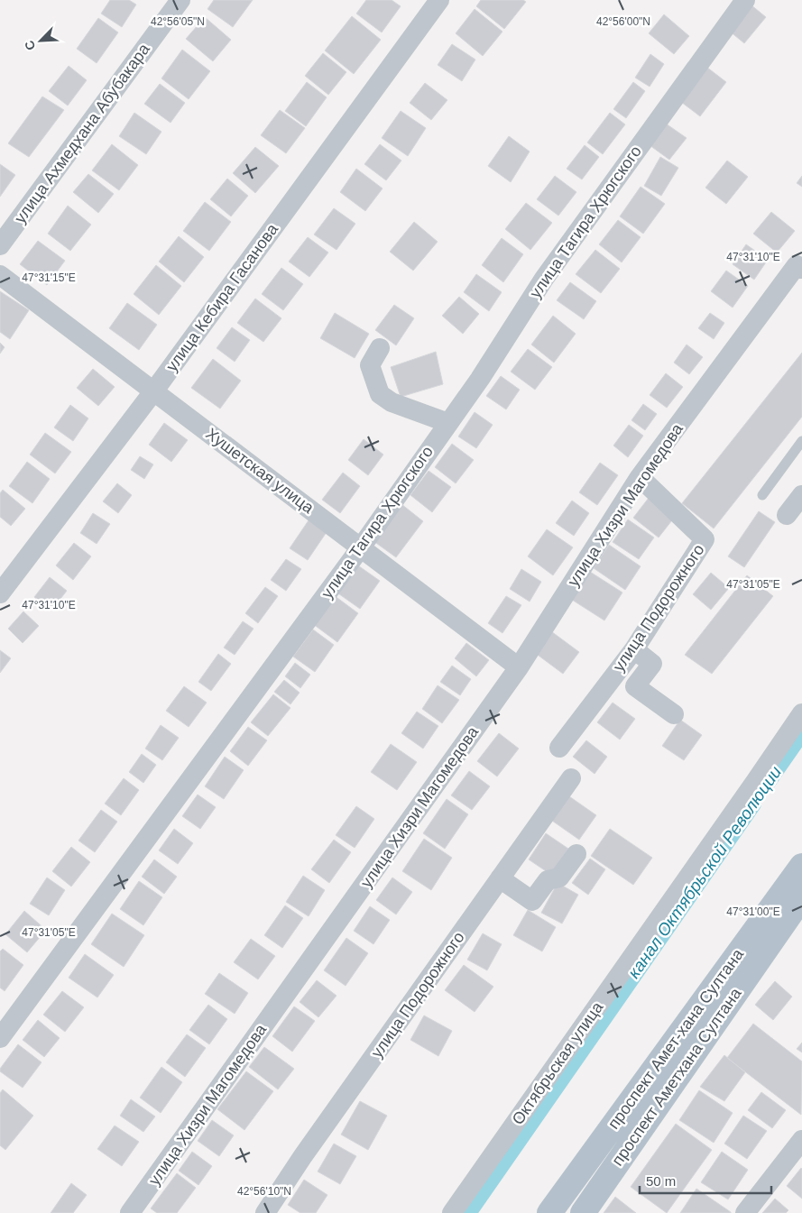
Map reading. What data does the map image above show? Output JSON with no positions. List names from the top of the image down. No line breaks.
{"streets":{"main road":["проспект Амет-хана Султана","проспект Аметхана Султана"],"street":["улица Ахмедхана Абубакара","улица Тагира Хрюгского","улица Кебира Гасанова","Хушетская улица","улица Хизри Магомедова","улица Подорожного","Октябрьская улица"]},"crossings":[["улица Тагира Хрюгского","Хушетская улица"],["улица Кебира Гасанова","Хушетская улица"],["Хушетская улица","улица Хизри Магомедова"],["улица Хизри Магомедова","улица Подорожного"]],"water":["канал Октябрьской Революции"],"scale_bar":"50 m","north":"bottom left","coordinates":["42°56'00\"N","42°56'05\"N","47°31'10\"E","47°31'15\"E","47°31'05\"E","47°31'00\"E","42°56'10\"N"]}
